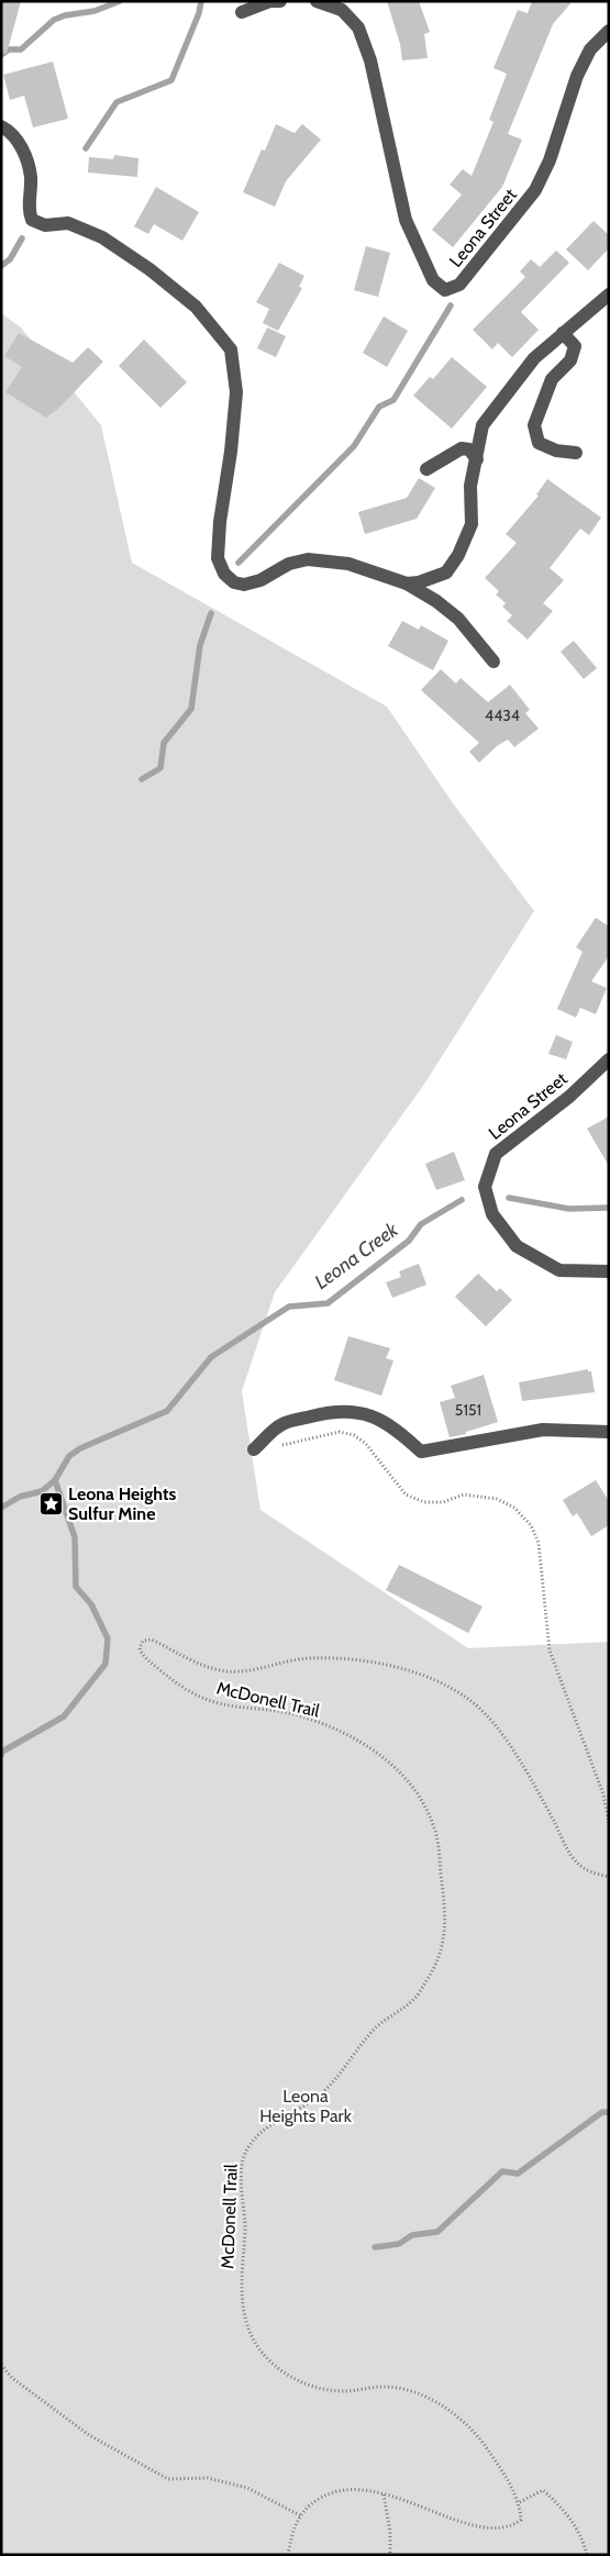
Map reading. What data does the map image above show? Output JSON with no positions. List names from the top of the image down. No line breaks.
{"streets":{"street":["Leona Street"],"path":["McDonell Trail"]},"water":["Leona Creek"],"parks":["Leona Heights Park"],"places":{"place":["Leona Heights Sulfur Mine"]},"house_numbers":["4434","5151"]}
